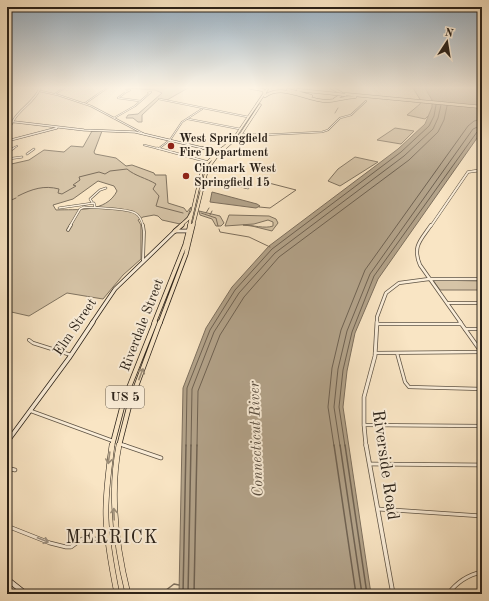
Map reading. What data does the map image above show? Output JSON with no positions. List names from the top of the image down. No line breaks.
{"streets":{"main road":["Riverdale Street","Elm Street","US 5"],"street":["Riverside Road"]},"districts":["MERRICK"],"water":["Connecticut River"],"places":["West Springfield Fire Department","Cinemark West Springfield 15"],"north":"top"}
